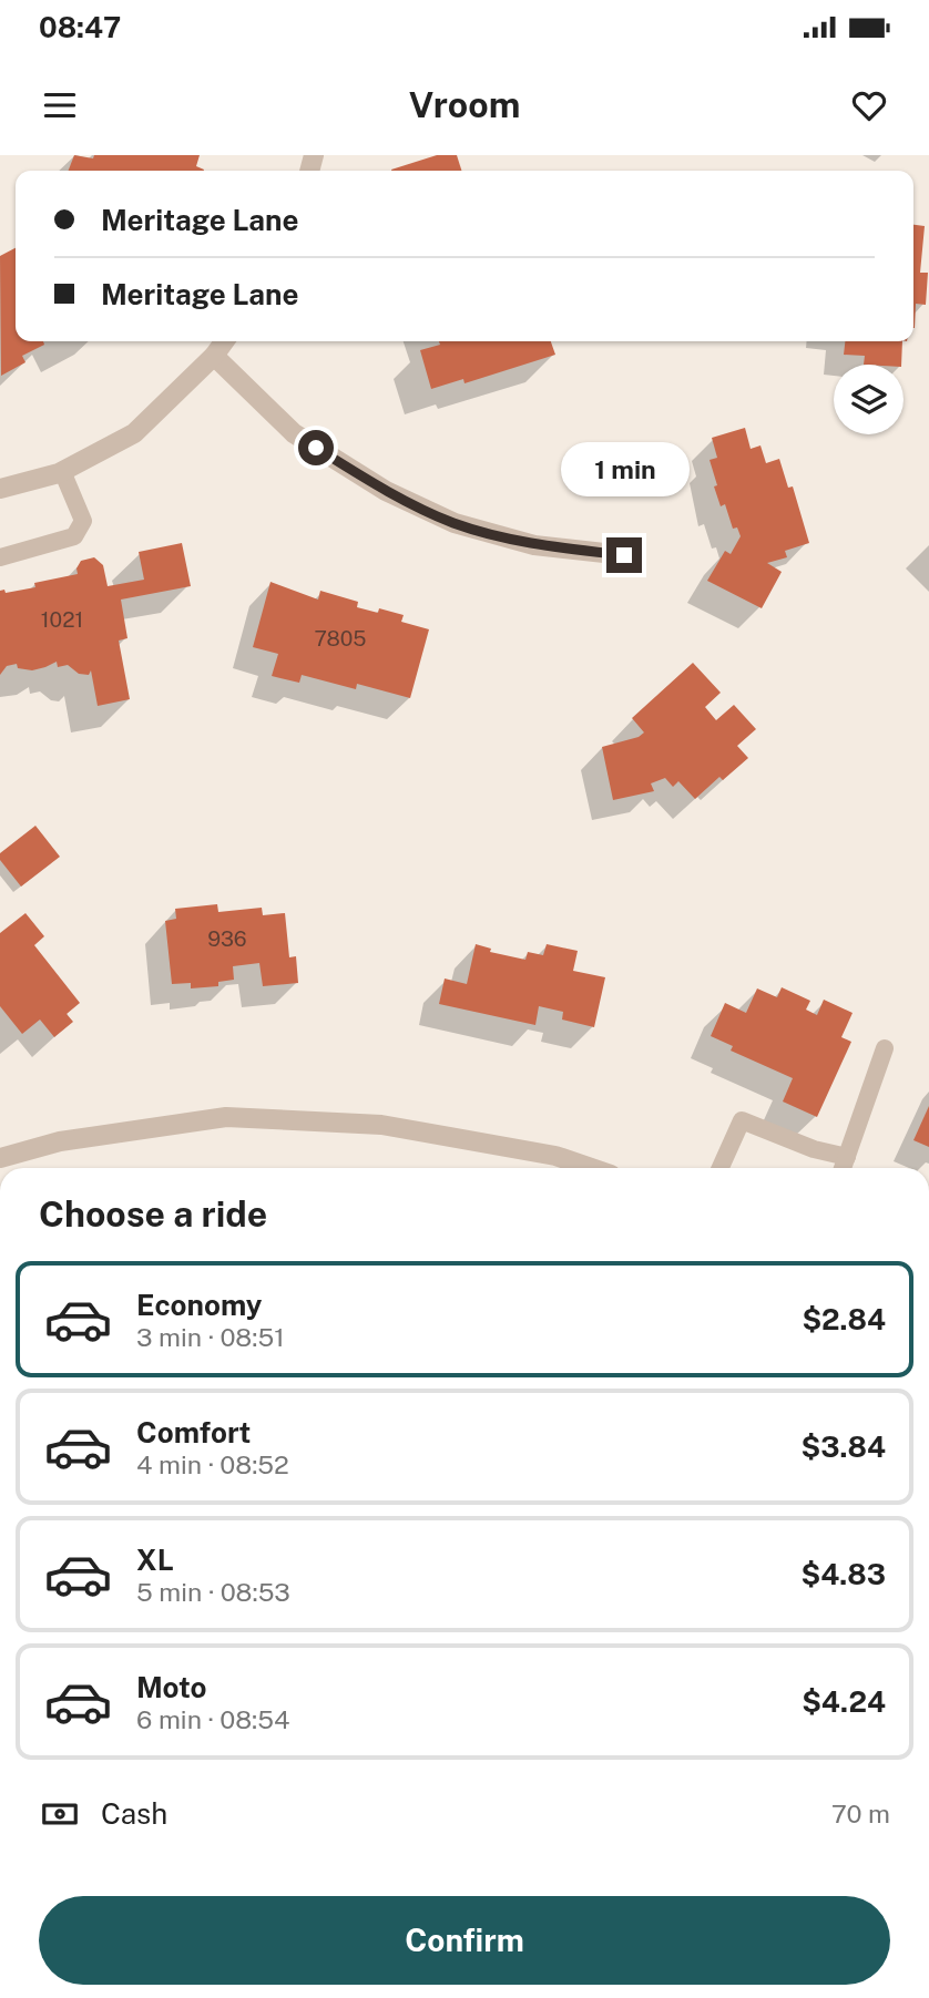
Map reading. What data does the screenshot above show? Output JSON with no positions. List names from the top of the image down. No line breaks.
{"house_numbers":["1021","7805","936"],"page":{"status":"08:47","header":"Vroom","banner":["Meritage Lane","Meritage Lane"],"bubble":"1 min","heading":"Choose a ride","list":[{"name":"Economy","note":"3 min · 08:51","value":"$2.84"},{"name":"Comfort","note":"4 min · 08:52","value":"$3.84"},{"name":"XL","note":"5 min · 08:53","value":"$4.83"},{"name":"Moto","note":"6 min · 08:54","value":"$4.24"}],"pay":["Cash","70 m"],"buttons":"Confirm"}}
